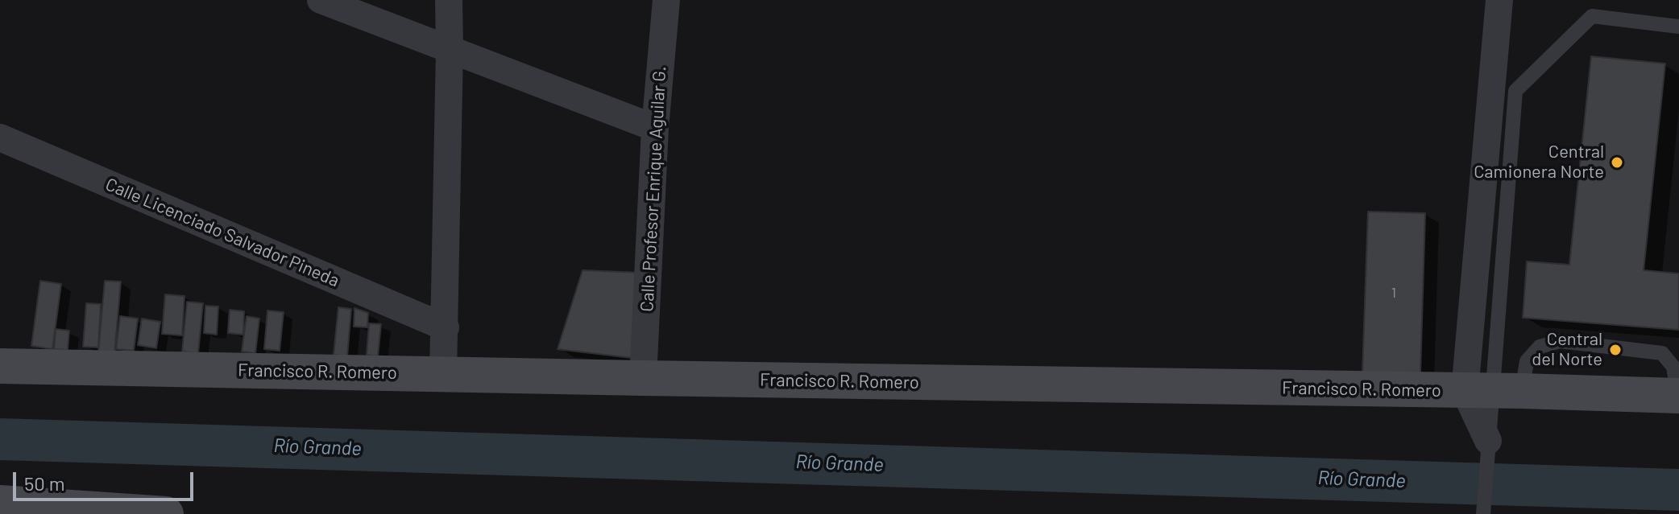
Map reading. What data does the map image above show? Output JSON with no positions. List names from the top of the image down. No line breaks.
{"streets":{"main road":["Francisco R. Romero"],"street":["Calle Profesor Enrique Aguilar G.","Calle Licenciado Salvador Pineda"]},"crossings":[["Calle Profesor Enrique Aguilar G.","Francisco R. Romero"]],"water":["Río Grande"],"places":["Central Camionera Norte","Central del Norte"],"house_numbers":["1"],"scale_bar":"50 m"}
